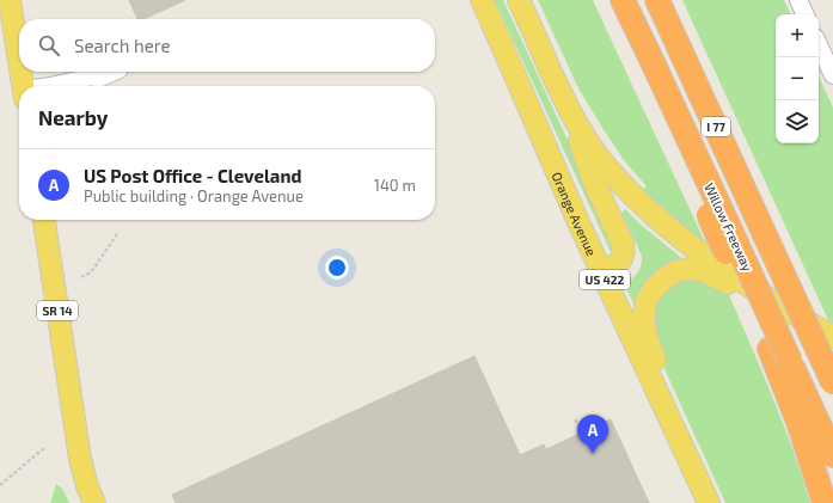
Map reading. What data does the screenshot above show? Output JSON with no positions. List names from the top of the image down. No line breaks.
{"streets":{"highway":["I 77","Willow Freeway"],"main road":["Orange Avenue","US 422","SR 14"]},"page":{"map_buttons":["+","−"],"search":"Search here","heading":"Nearby","list":[{"mark":"A","name":"US Post Office - Cleveland","note":"Public building · Orange Avenue","value":"140 m"}],"pins":"A"}}
